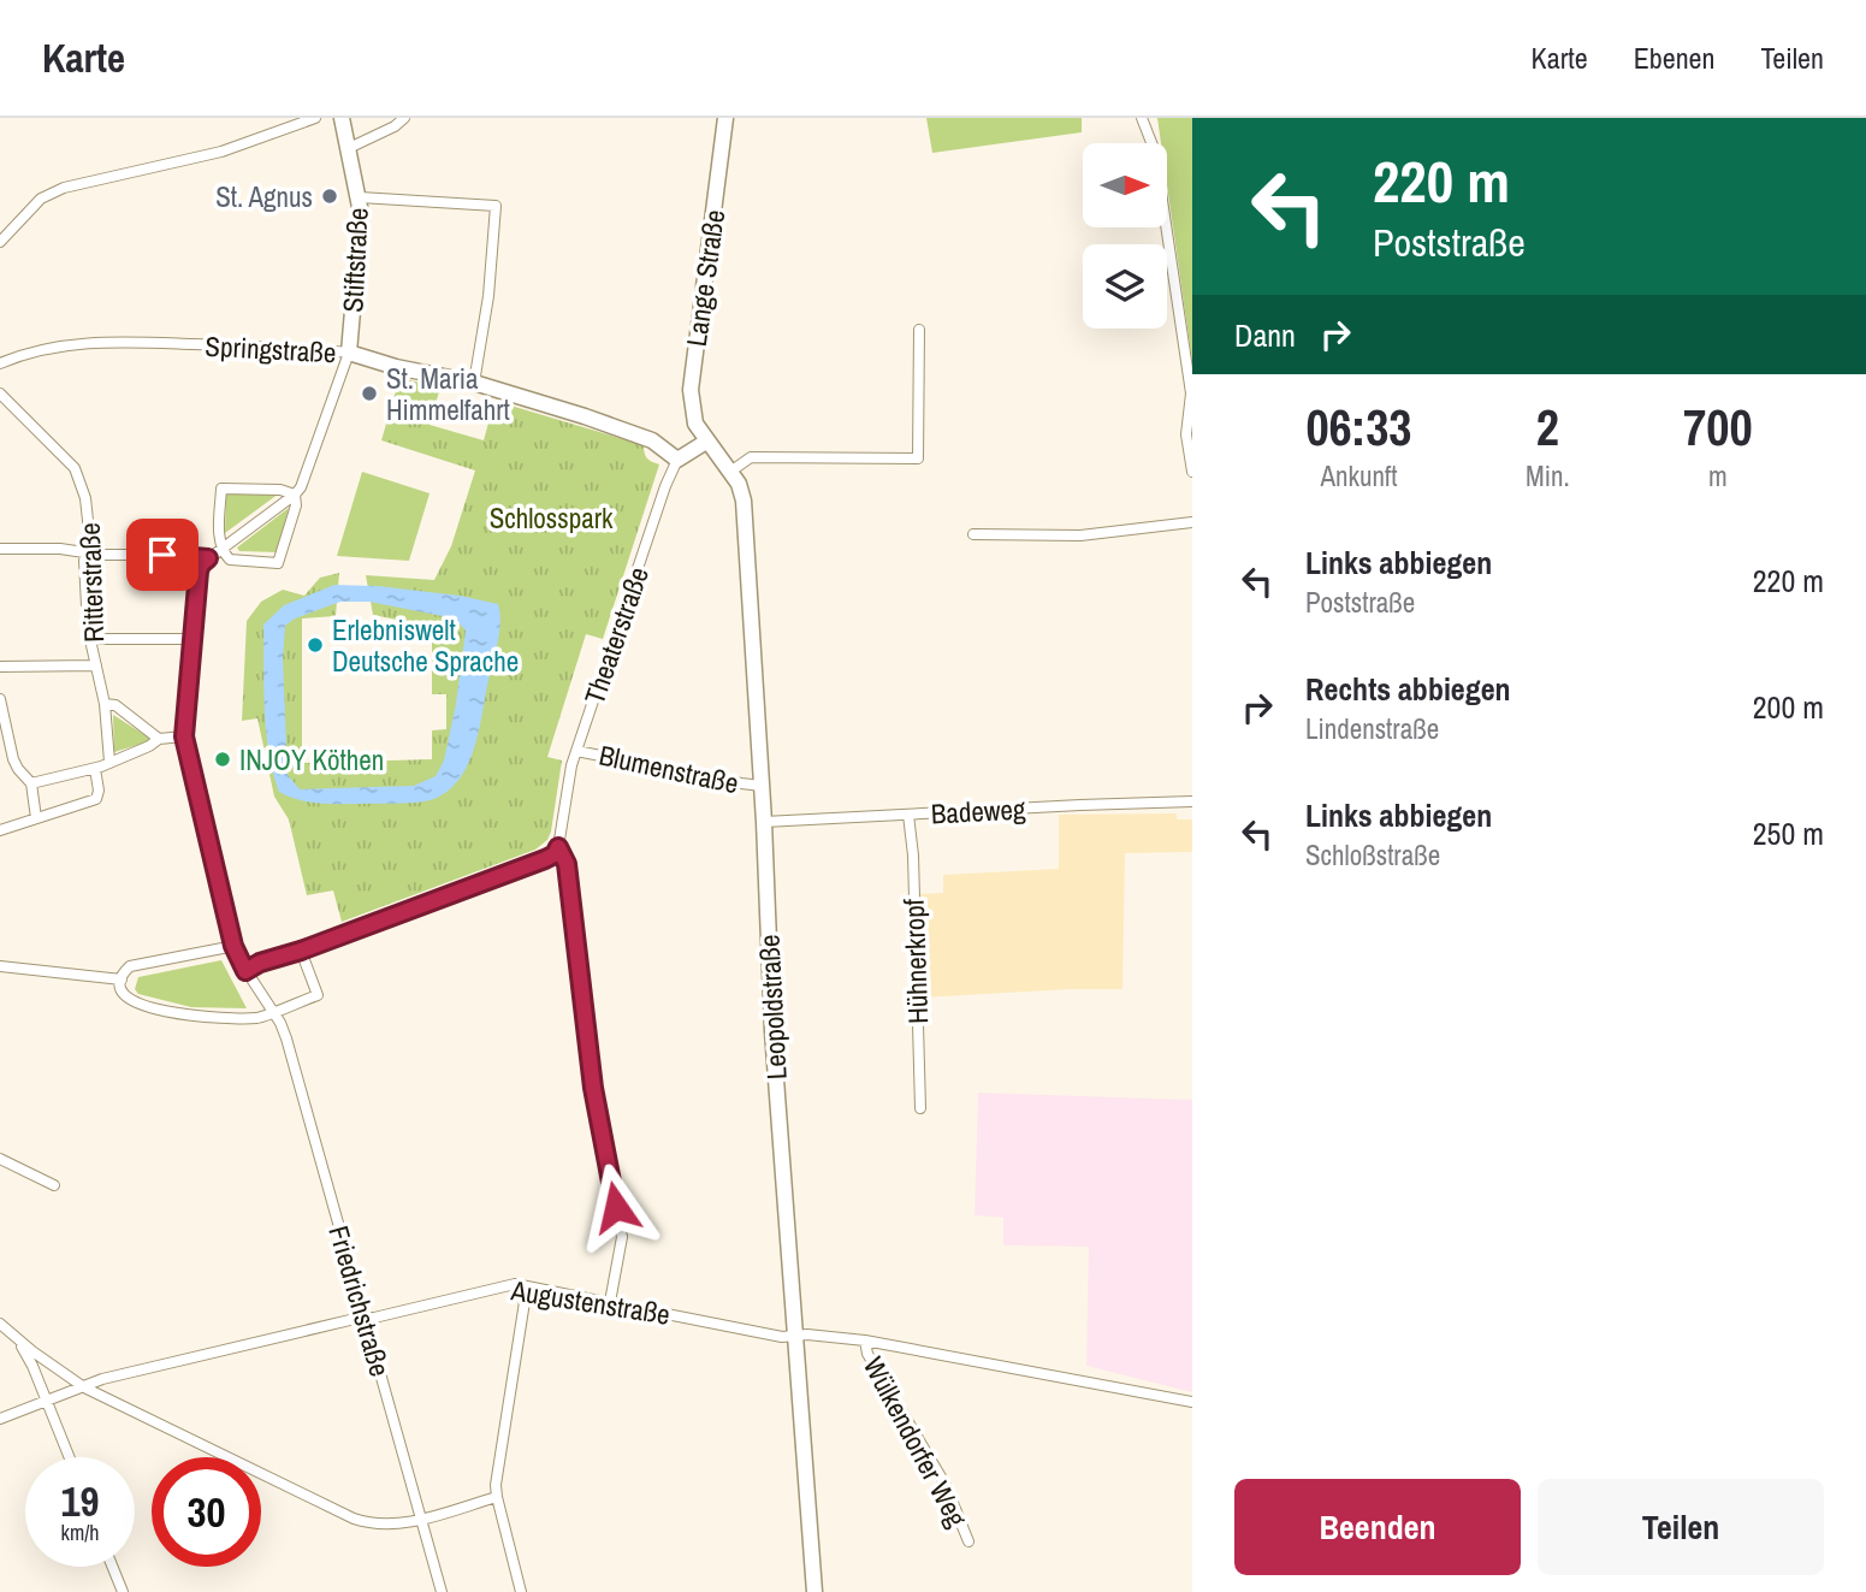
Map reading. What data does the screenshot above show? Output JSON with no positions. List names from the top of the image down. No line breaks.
{"streets":{"main road":["Stiftstraße","Lange Straße","Springstraße","Leopoldstraße"],"street":["Ritterstraße","Theaterstraße","Blumenstraße","Badeweg","Hühnerkropf","Friedrichstraße","Augustenstraße","Wülkendorfer Weg"]},"crossings":[["Stiftstraße","Springstraße"],["Lange Straße","Leopoldstraße"],["Springstraße","Theaterstraße"],["Theaterstraße","Blumenstraße"],["Blumenstraße","Leopoldstraße"],["Badeweg","Hühnerkropf"],["Badeweg","Leopoldstraße"],["Leopoldstraße","Augustenstraße"],["Friedrichstraße","Augustenstraße"],["Augustenstraße","Wülkendorfer Weg"]],"parks":["Schlosspark"],"places":["St. Agnus","St. Maria Himmelfahrt","Erlebniswelt Deutsche Sprache","INJOY Köthen"],"north":"right","page":{"header":"Karte","nav":["Karte","Ebenen","Teilen"],"turn":["220 m","Poststraße"],"then":"Dann","eta":["06:33","Ankunft","2","Min.","700","m"],"list":[{"name":"Links abbiegen","note":"Poststraße","value":"220 m"},{"name":"Rechts abbiegen","note":"Lindenstraße","value":"200 m"},{"name":"Links abbiegen","note":"Schloßstraße","value":"250 m"}],"speed":"19 km/h","limit":"30","buttons":["Beenden","Teilen"]}}
